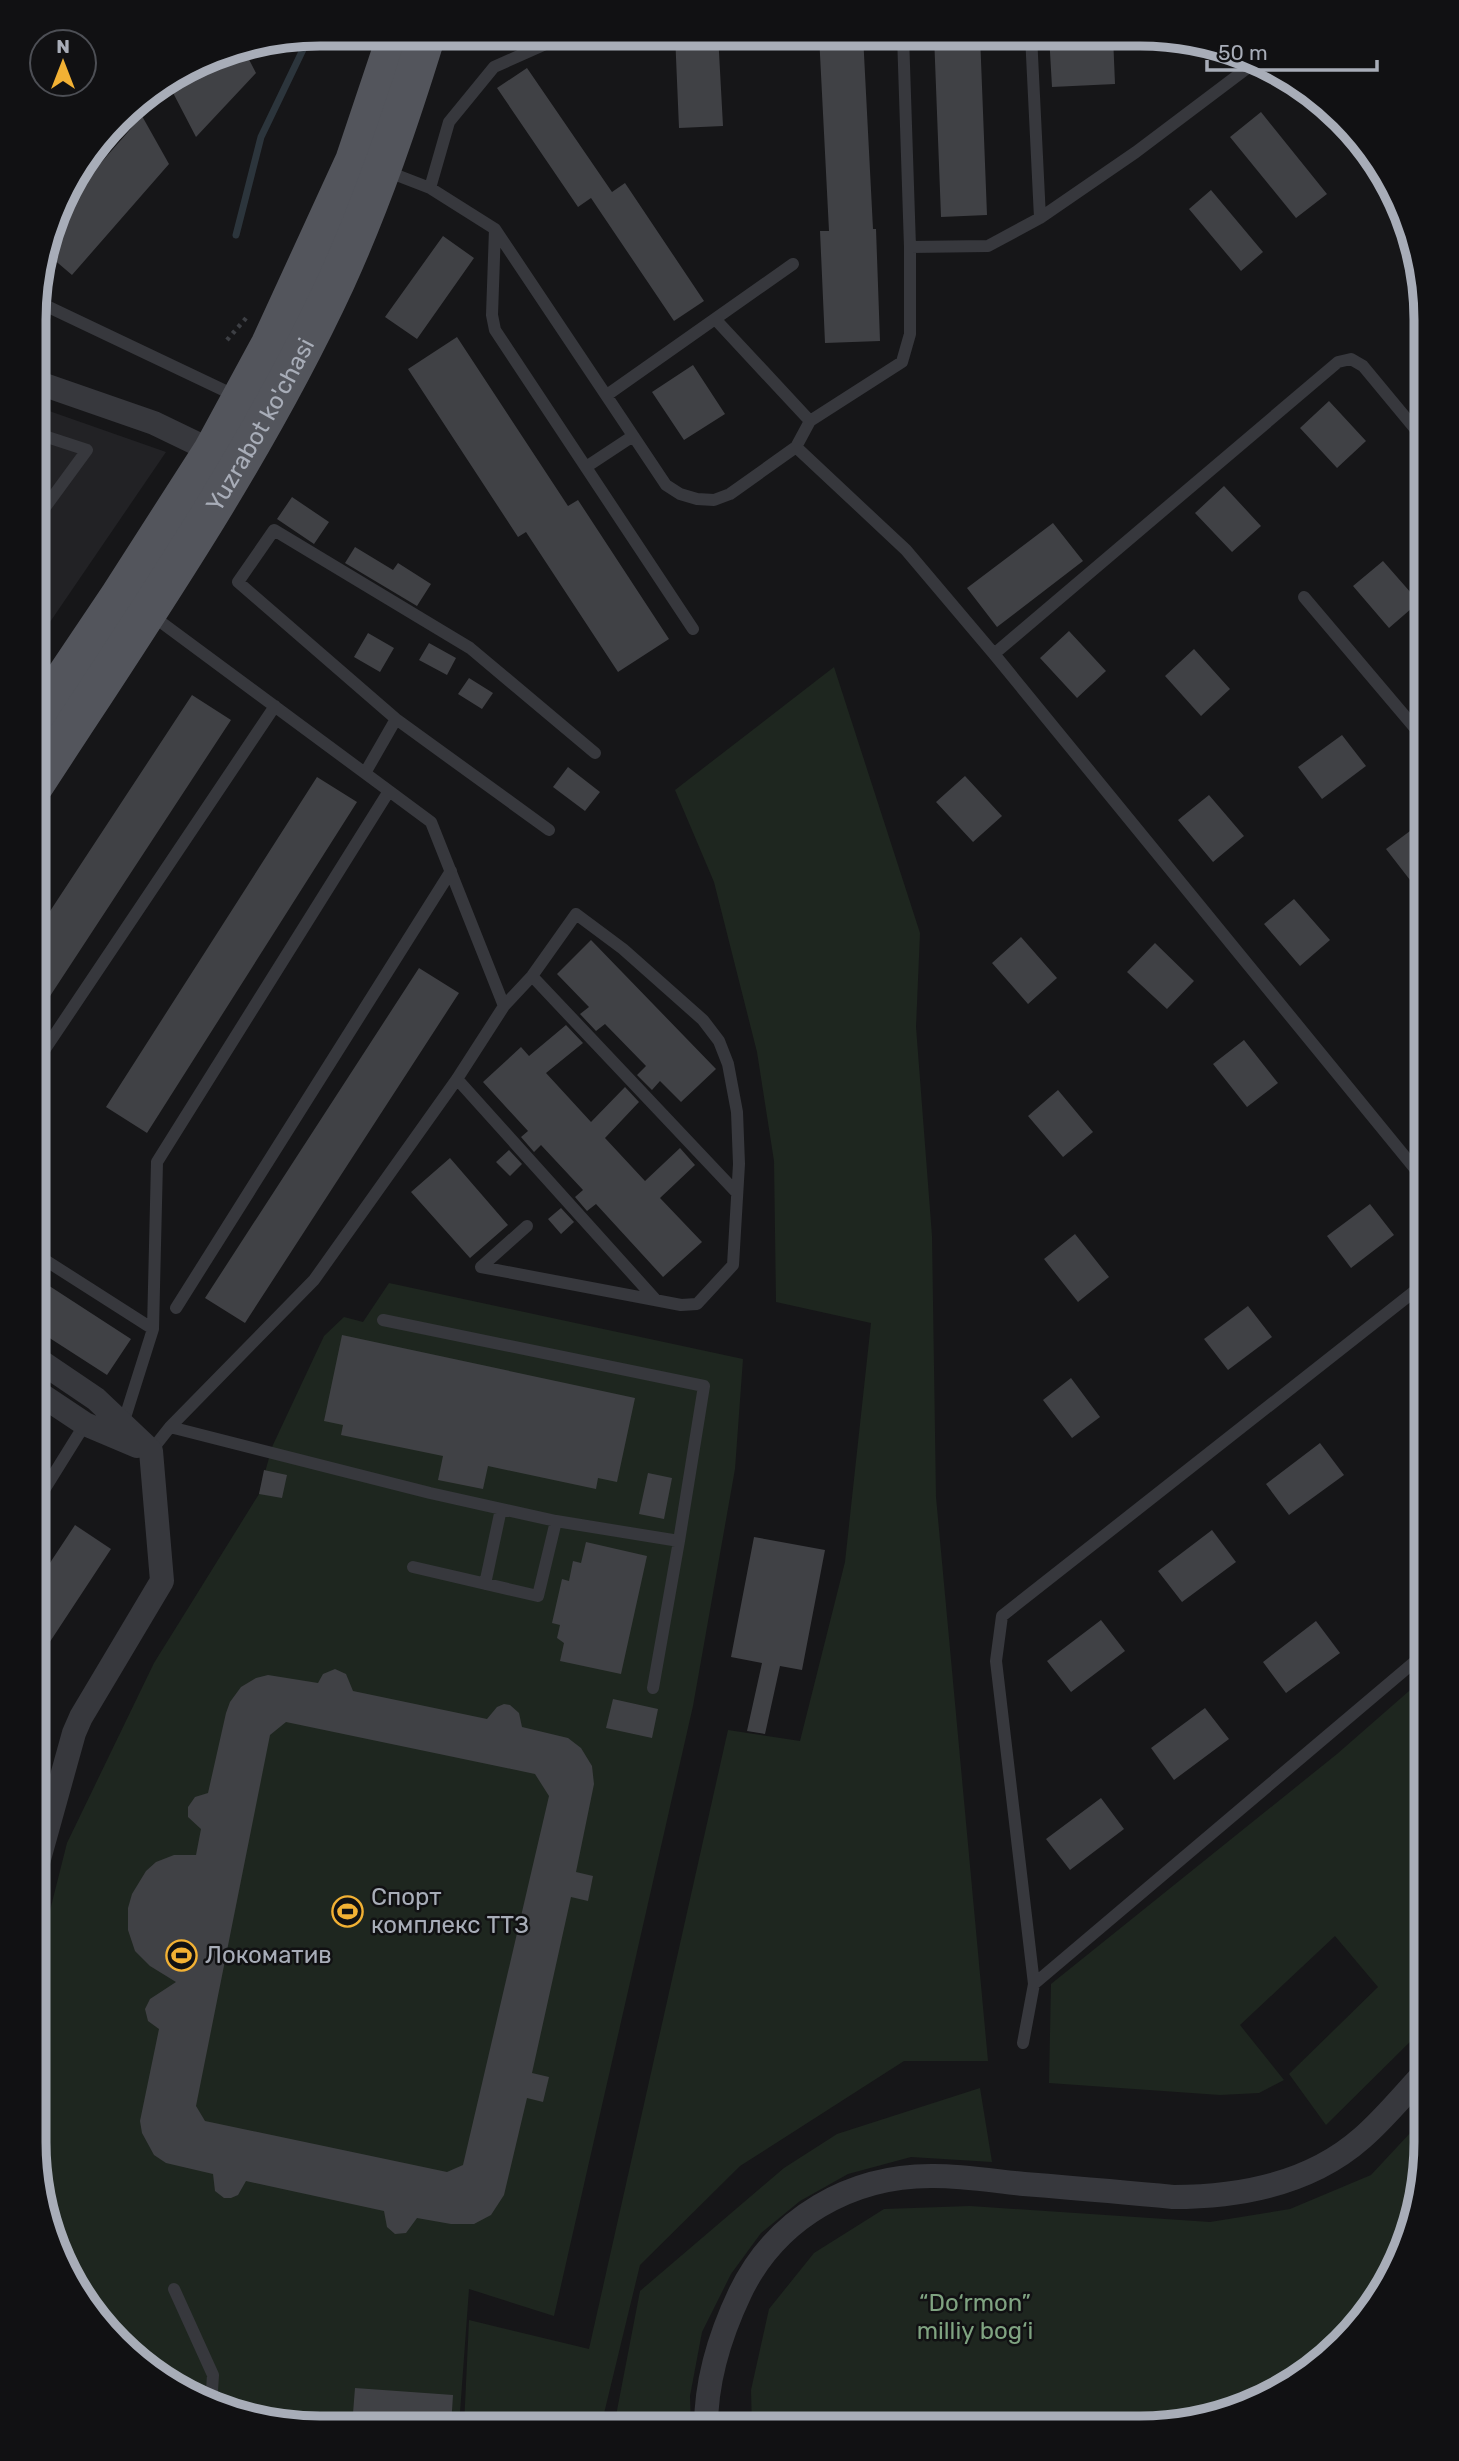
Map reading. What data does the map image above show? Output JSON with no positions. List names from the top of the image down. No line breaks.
{"streets":{"main road":["Yuzrabot ko'chasi"]},"parks":["“Do‘rmon” milliy bog‘i"],"places":{"sports":["Спорт комплекс ТТЗ","Локоматив"]},"scale_bar":"50 m","north":"top"}
